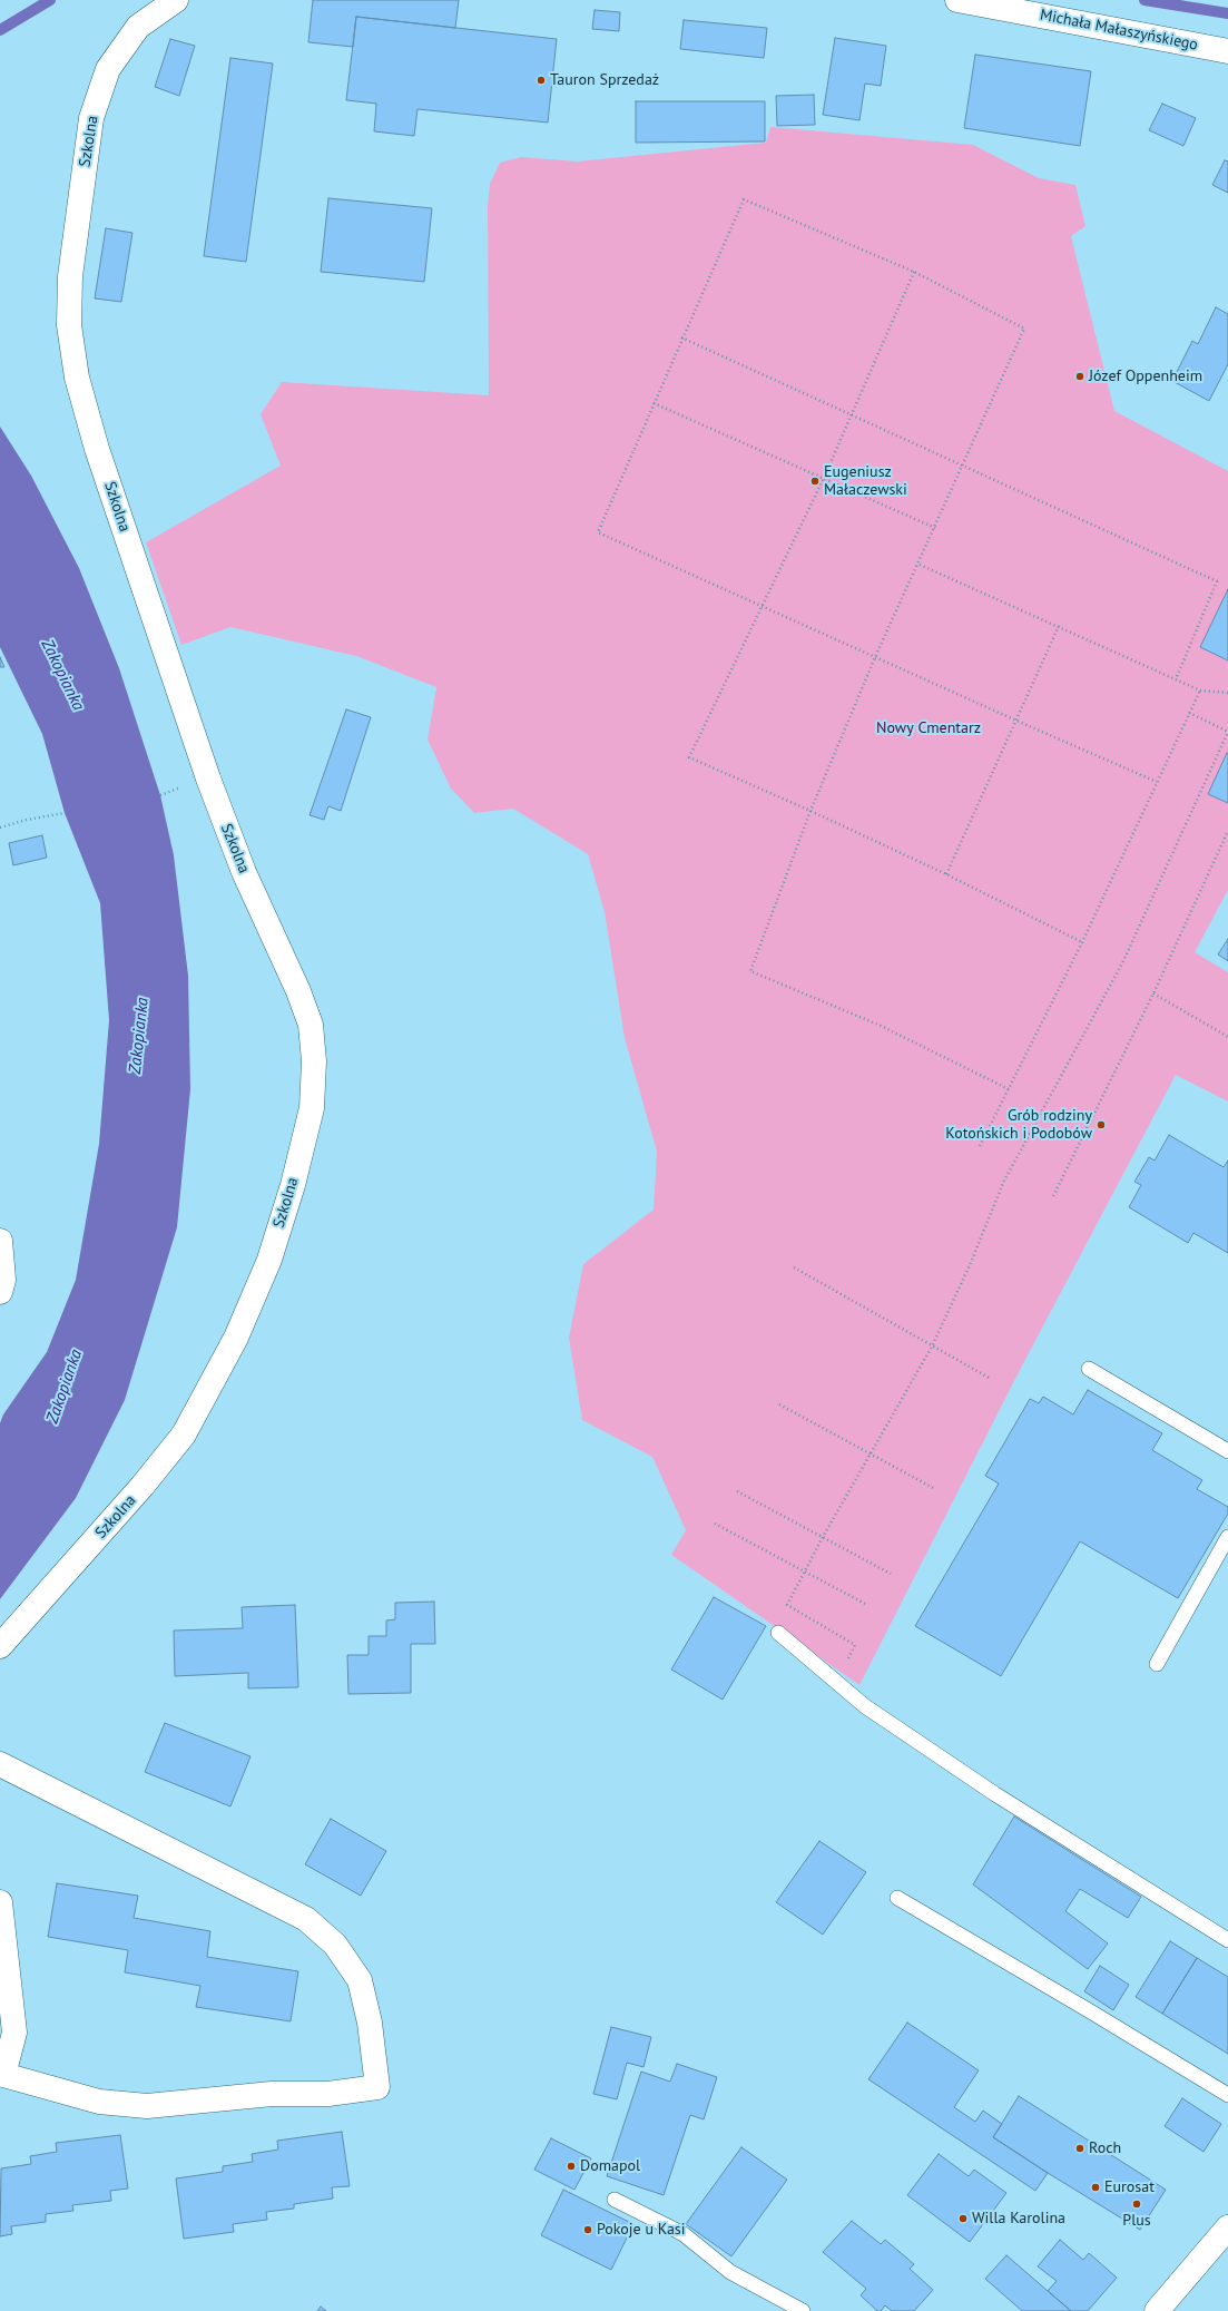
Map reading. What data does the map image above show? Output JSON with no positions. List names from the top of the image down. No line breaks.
{"streets":{"street":["Michała Małaszyńskiego","Szkolna"]},"water":["Zakopianka"],"parks":["Nowy Cmentarz"],"places":["Tauron Sprzedaż","Józef Oppenheim","Eugeniusz Małaczewski","Grób rodziny Kotońskich i Podobów","Roch","Domapol","Eurosat","Plus","Willa Karolina","Pokoje u Kasi"]}
